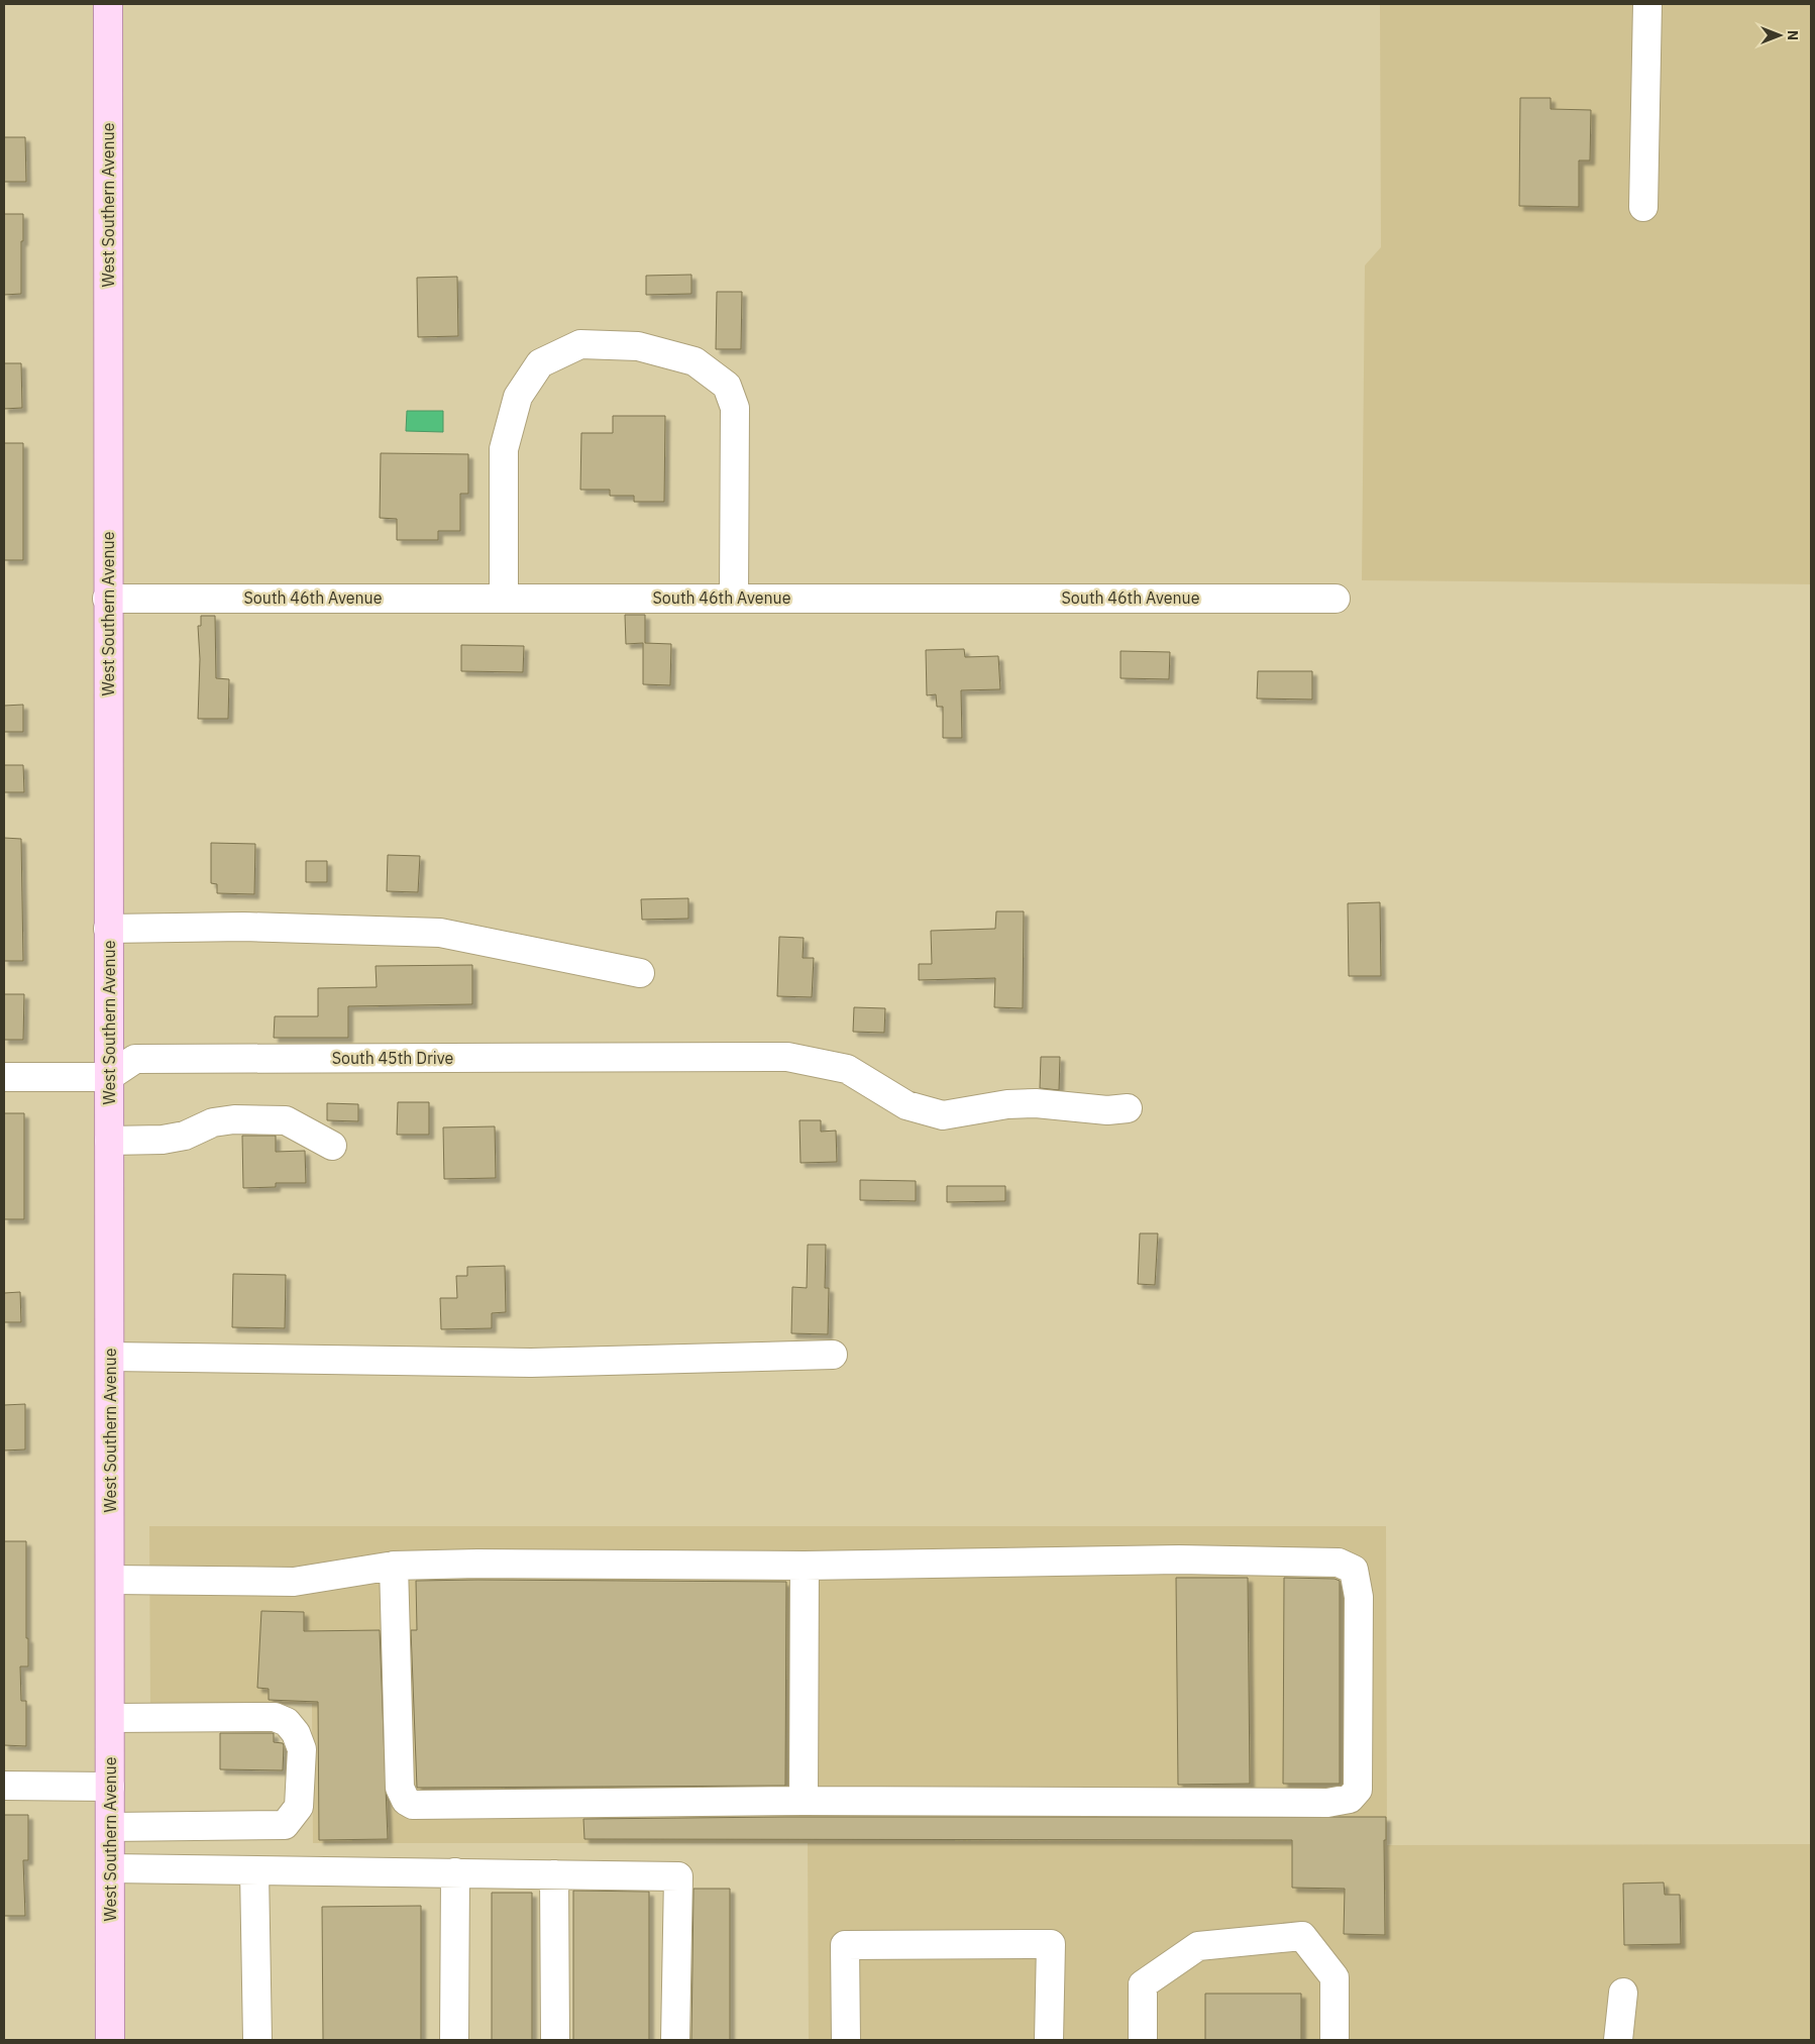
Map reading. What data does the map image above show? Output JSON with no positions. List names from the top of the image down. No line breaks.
{"streets":{"main road":["West Southern Avenue"],"street":["South 46th Avenue","South 45th Drive"]},"crossings":[["West Southern Avenue","South 46th Avenue"],["West Southern Avenue","South 45th Drive"]],"north":"right"}
